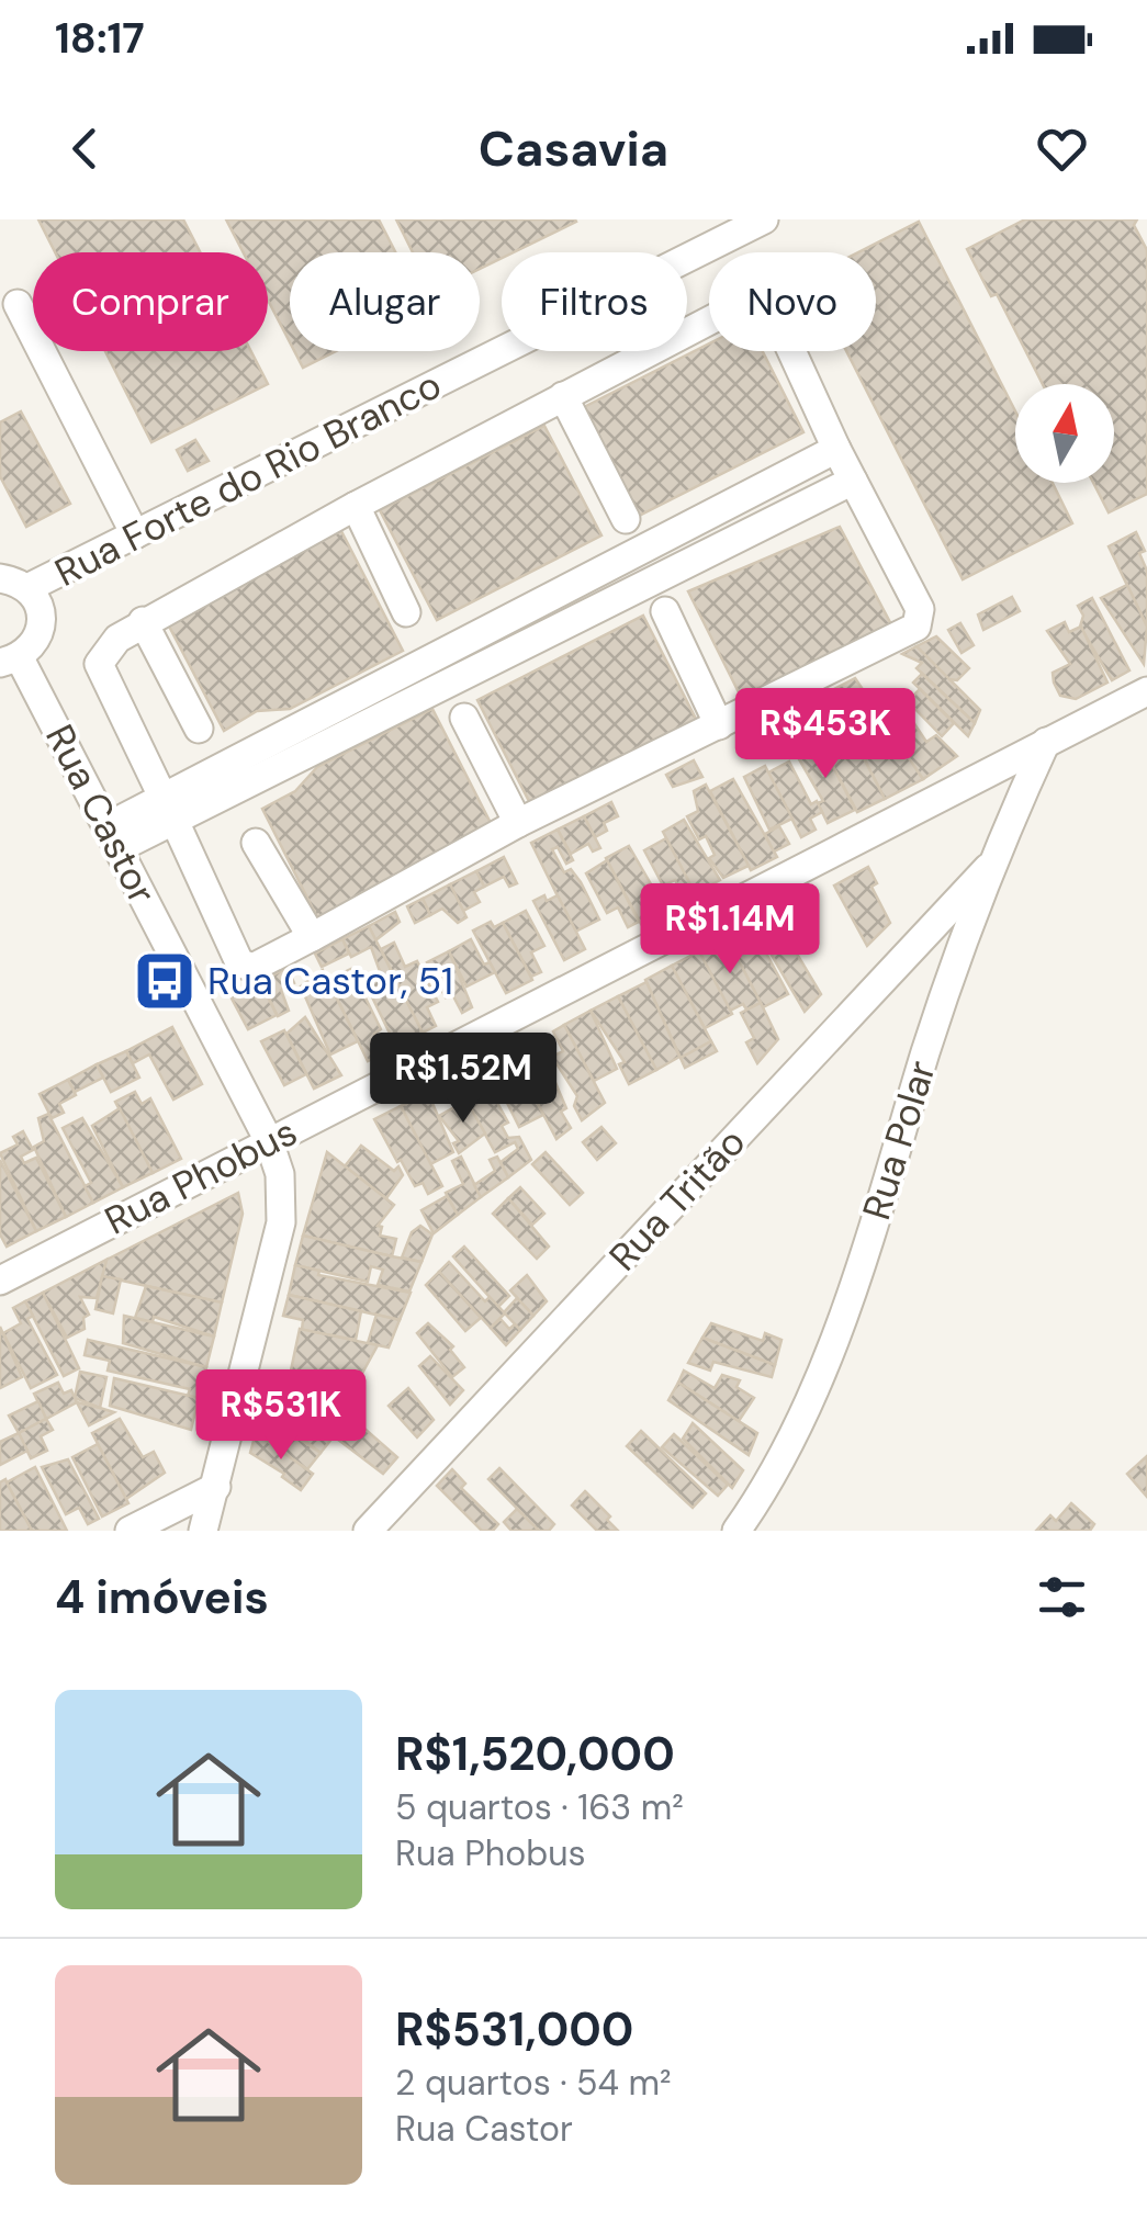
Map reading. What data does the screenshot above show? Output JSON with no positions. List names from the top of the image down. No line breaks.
{"streets":{"street":["Rua Forte do Rio Branco","Rua Castor","Rua Polar","Rua Phobus","Rua Tritão"]},"crossings":[["Rua Castor","Rua Phobus"],["Rua Polar","Rua Phobus"],["Rua Polar","Rua Tritão"]],"places":{"bus stop":["Rua Castor, 51"]},"north":"top","page":{"status":"18:17","header":"Casavia","chip":["Comprar","Alugar","Filtros","Novo"],"price":["R$453K","R$1.14M","R$1.52M","R$531K"],"heading":"4 imóveis","list":[{"name":"R$1,520,000","note":"5 quartos · 163 m² · Rua Phobus"},{"name":"R$531,000","note":"2 quartos · 54 m² · Rua Castor"}]}}
